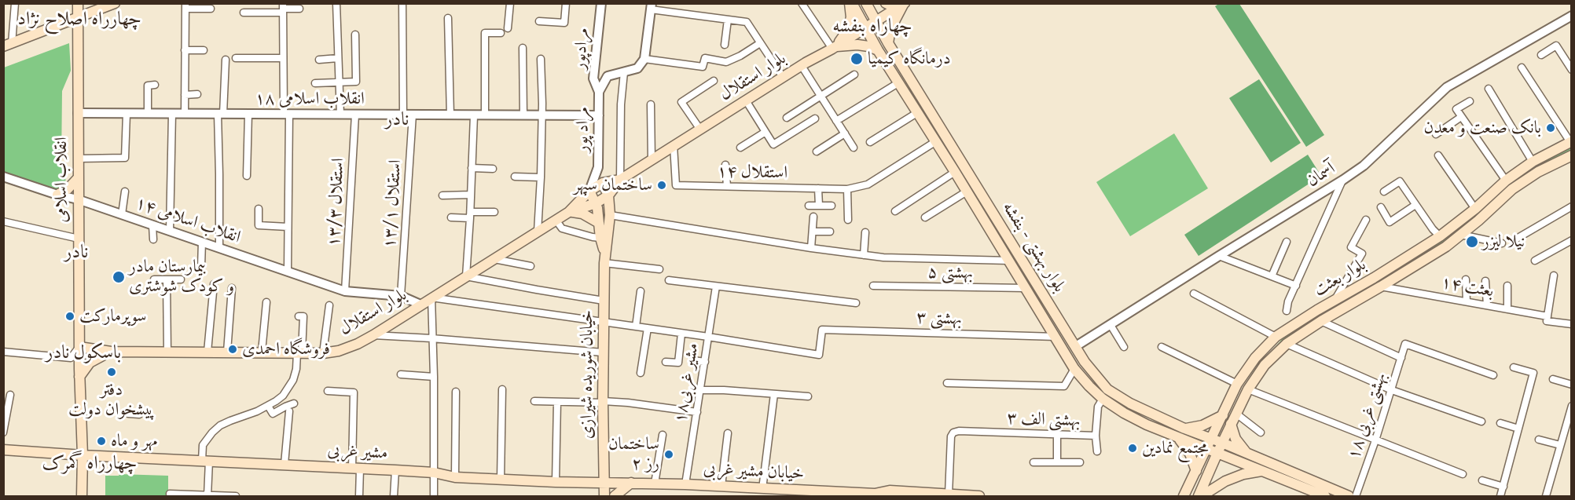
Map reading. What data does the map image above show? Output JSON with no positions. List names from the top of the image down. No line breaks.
{"streets":{"main road":["بلوار استقلال","انقلاب اسلامی","بلوار بهشتی - بنفشه","بلوار بعثت","خیابان شوریده شیرازی","مشیر غربی","خیابان مشیر غربی"],"street":["مرادپور","۱۸ انقلاب اسلامی","مراد پور","استقلال ۱۴","آسمان","۱۳/۳ استقلال","۱۳/۱ استقلال","۱۴ انقلاب اسلامی","بهشتی ۵","بعثت ۱۴","بهشتی ۳","مشیر غربی۱۸","بهشتی غربی ۱۸","بهشتی الف ۳"]},"crossings":[["مرادپور","مراد پور"],["بلوار استقلال","مراد پور"],["بلوار استقلال","استقلال ۱۴"],["بلوار استقلال","انقلاب اسلامی"],["بلوار استقلال","۱۴ انقلاب اسلامی"],["بلوار استقلال","بلوار بهشتی - بنفشه"],["بلوار استقلال","خیابان شوریده شیرازی"],["۱۸ انقلاب اسلامی","مراد پور"],["۱۸ انقلاب اسلامی","انقلاب اسلامی"],["۱۸ انقلاب اسلامی","۱۳/۳ استقلال"],["۱۸ انقلاب اسلامی","۱۳/۱ استقلال"],["مراد پور","خیابان شوریده شیرازی"],["استقلال ۱۴","بلوار بهشتی - بنفشه"],["آسمان","بلوار بهشتی - بنفشه"],["انقلاب اسلامی","۱۴ انقلاب اسلامی"],["انقلاب اسلامی","مشیر غربی"],["۱۳/۳ استقلال","۱۴ انقلاب اسلامی"],["۱۳/۱ استقلال","۱۴ انقلاب اسلامی"],["بلوار بهشتی - بنفشه","بهشتی ۵"],["بلوار بهشتی - بنفشه","بلوار بعثت"],["بلوار بهشتی - بنفشه","بهشتی ۳"],["بلوار بهشتی - بنفشه","بهشتی الف ۳"],["بلوار بعثت","بعثت ۱۴"],["بهشتی ۳","مشیر غربی۱۸"],["خیابان شوریده شیرازی","مشیر غربی"],["مشیر غربی۱۸","خیابان مشیر غربی"],["بهشتی الف ۳","خیابان مشیر غربی"],["مشیر غربی","خیابان مشیر غربی"]],"districts":["چهارراه اصلاح نژاد","چهاراه بنفشه","نادر","نادر","باسکول نادر","چهارراه گمرک"],"places":["درمانگاه کیمیا","بانک صنعت و معدن","ساختمان سپهر","نیلا لیزر","بیمارستان مادر و کودک شوشتری","سوپرمارکت","فروشگاه احمدی","دفتر پیشخوان دولت","مهر و ماه","مجتمع نمادین","ساختمان رز ۲"]}
